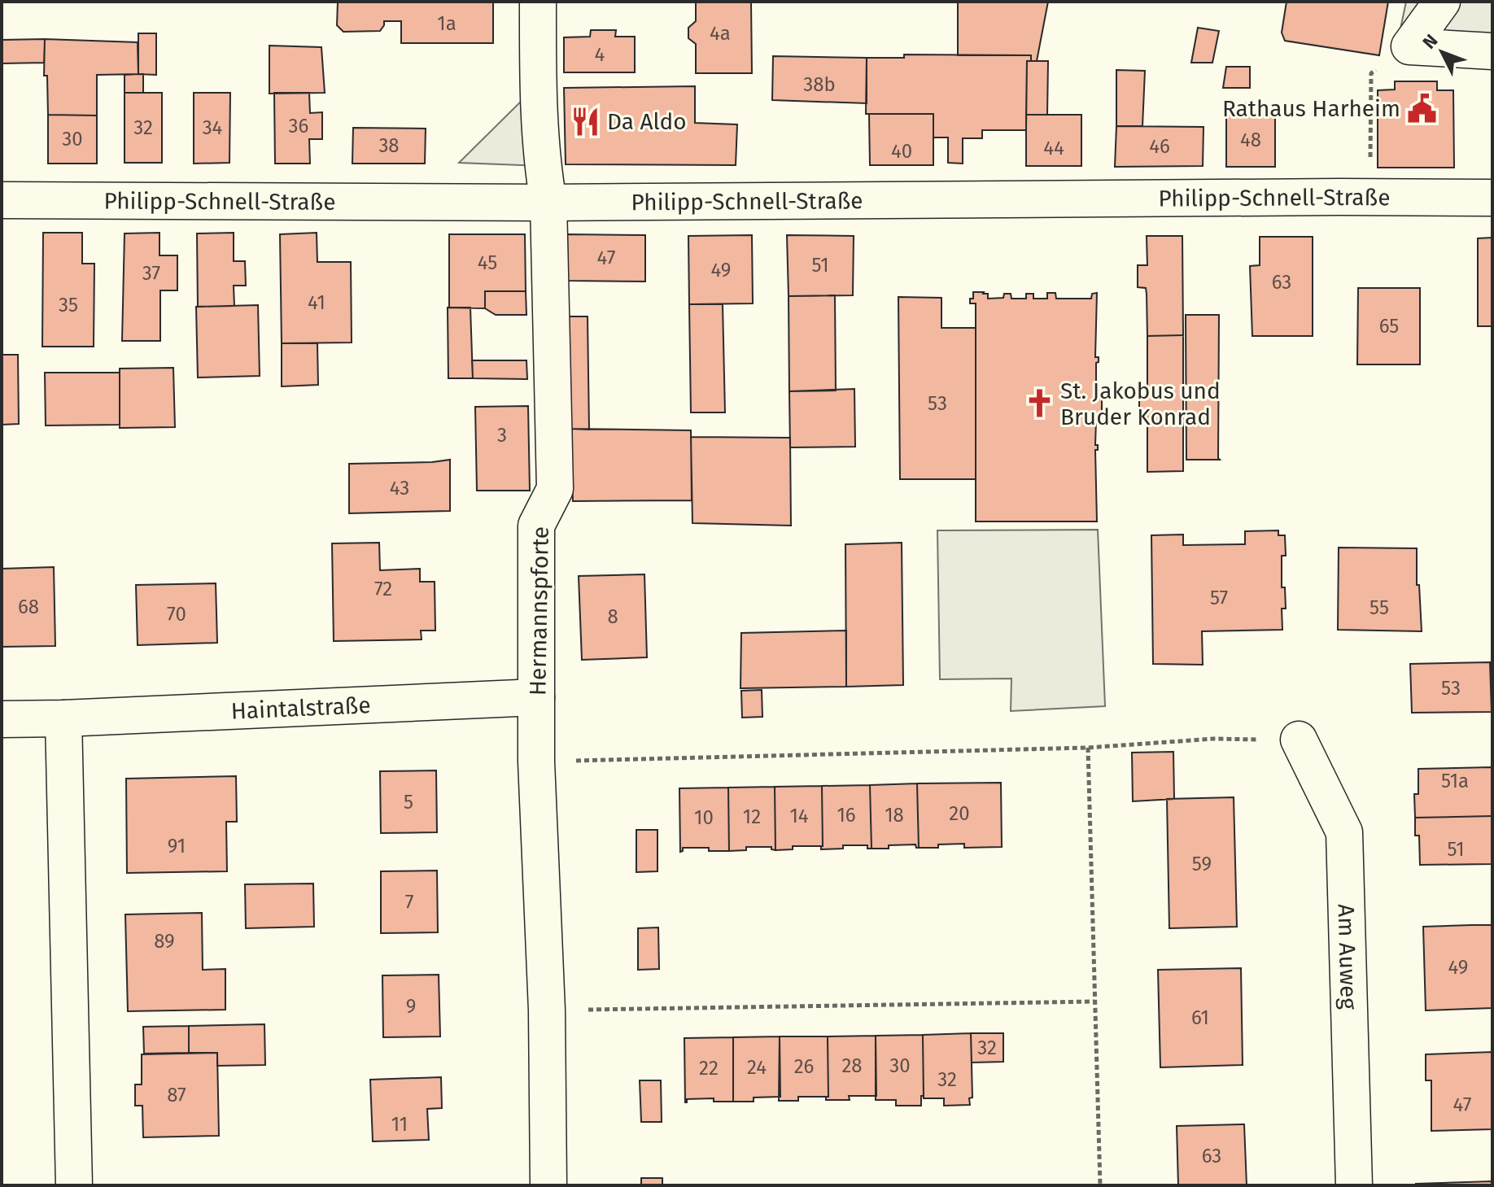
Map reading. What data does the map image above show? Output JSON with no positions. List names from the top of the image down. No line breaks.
{"streets":{"street":["Philipp-Schnell-Straße","Hermannspforte","Haintalstraße","Am Auweg"]},"crossings":[["Philipp-Schnell-Straße","Hermannspforte"],["Hermannspforte","Haintalstraße"]],"places":{"public building":["Rathaus Harheim"],"restaurant":["Da Aldo"],"church":["St. Jakobus und Bruder Konrad"]},"house_numbers":["1a","4a","4","38b","36","32","34","30","48","38","46","44","40","47","45","51","49","37","63","41","35","65","53","3","43","72","57","68","55","70","8","53","51a","5","20","16","18","14","12","10","91","51","59","7","89","49","9","61","32","28","30","26","24","22","32","87","47","11","63"],"north":"top left"}
